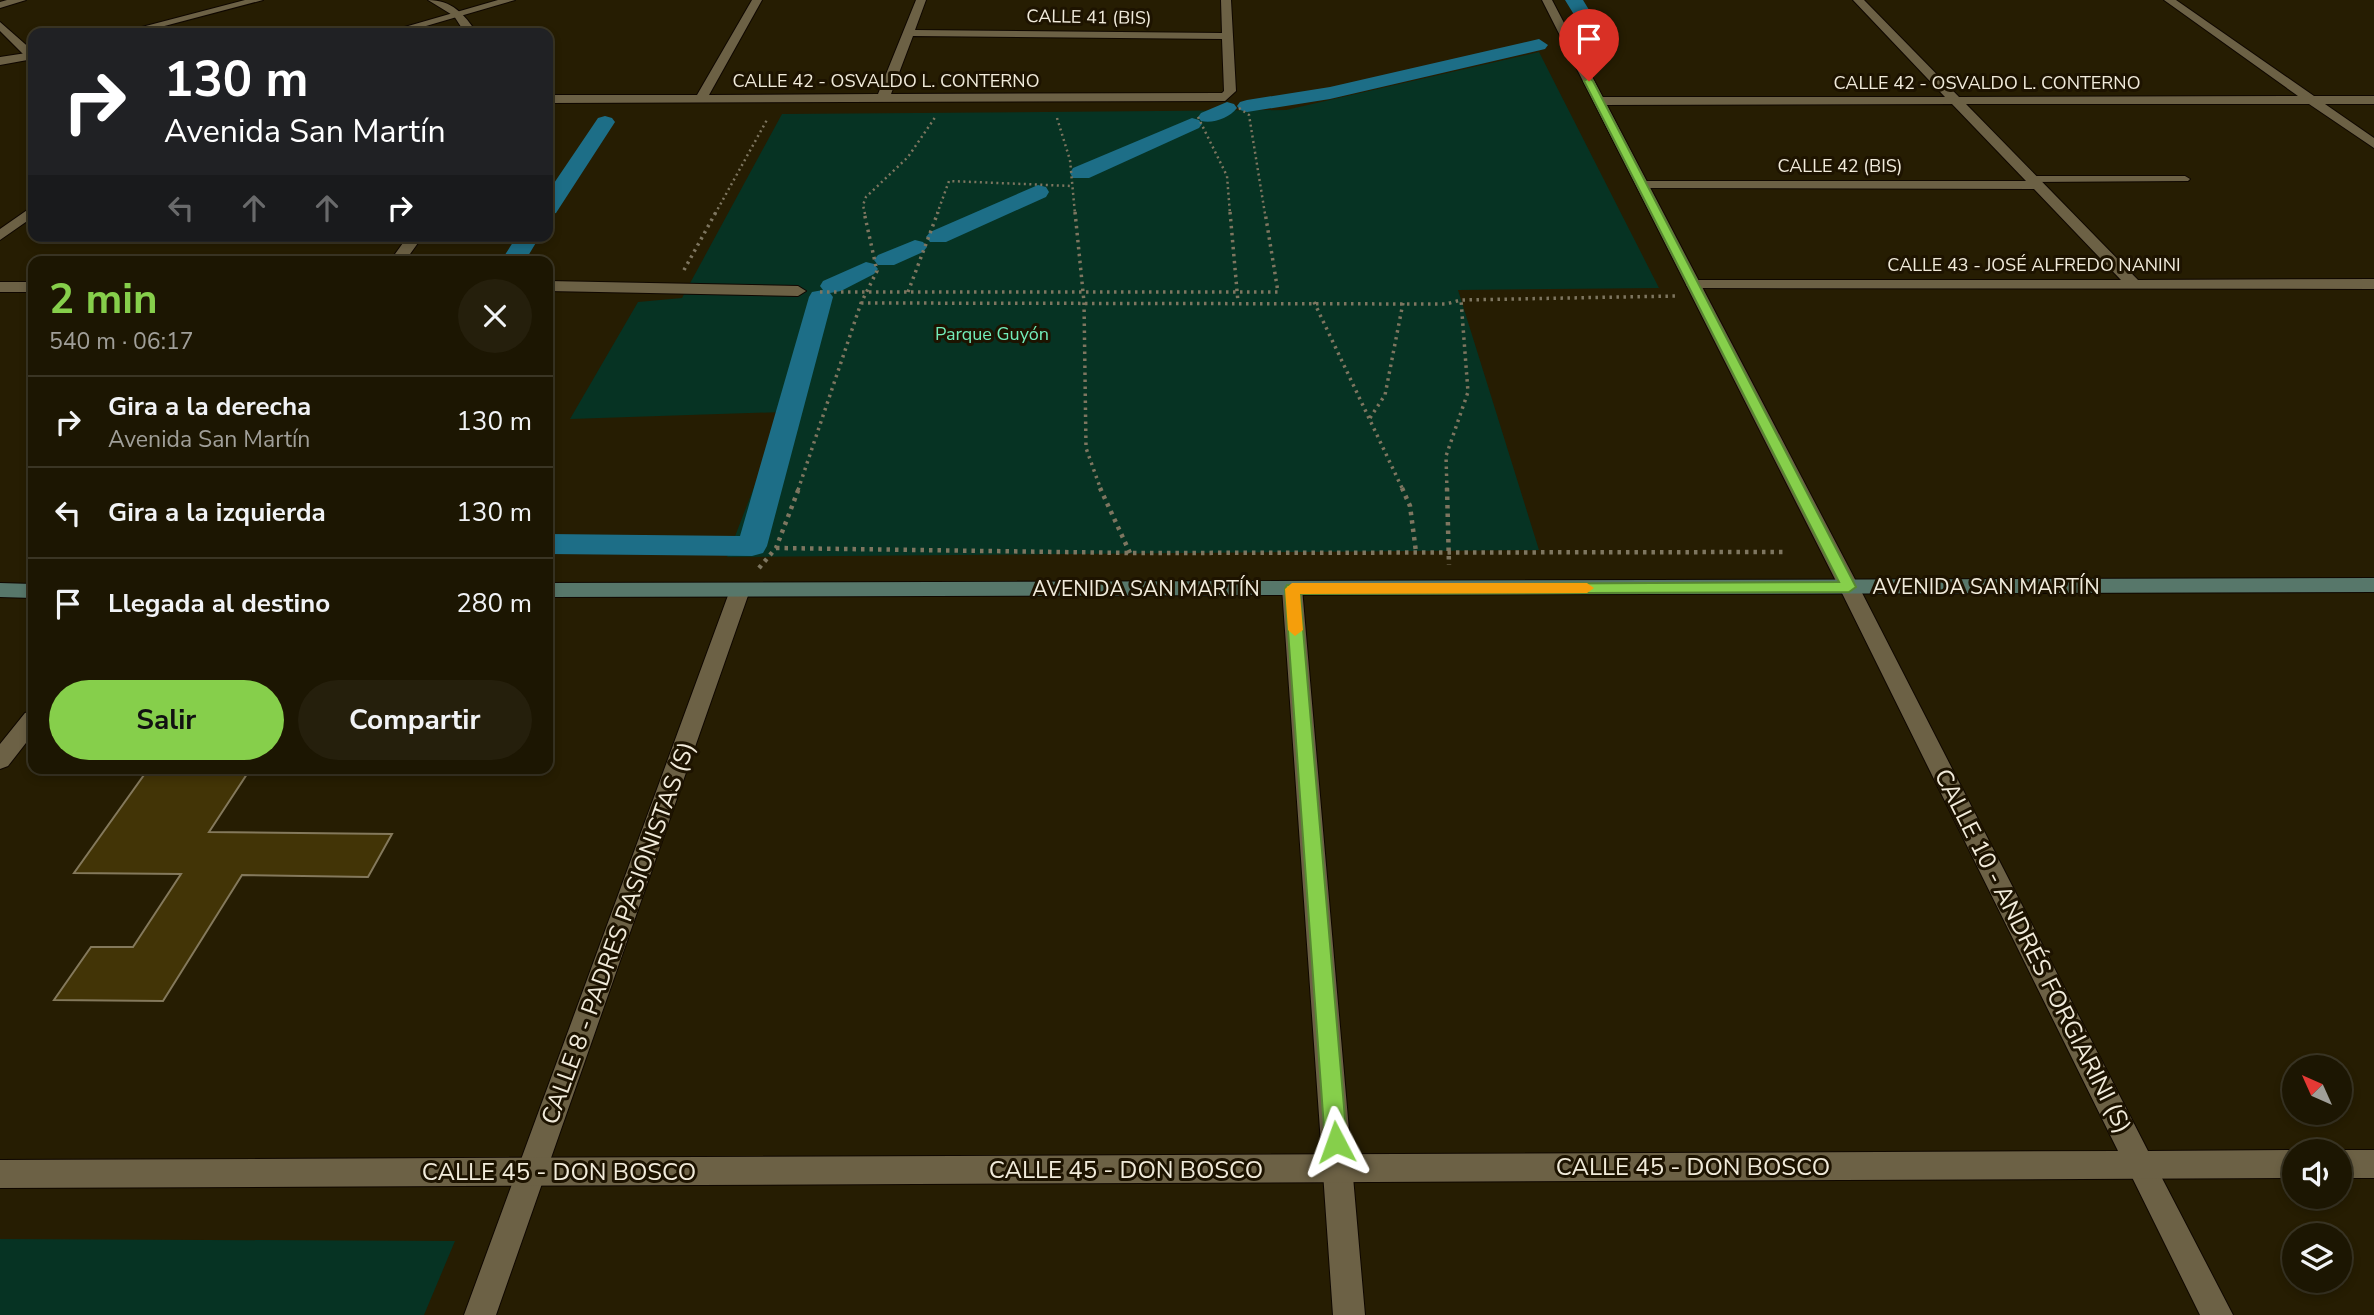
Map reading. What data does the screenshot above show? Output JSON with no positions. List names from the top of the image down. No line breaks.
{"streets":{"main road":["AVENIDA SAN MARTÍN"],"street":["CALLE 41 (BIS)","CALLE 42 - OSVALDO L. CONTERNO","CALLE 42 (BIS)","CALLE 43 - JOSÉ ALFREDO NANINI","CALLE 8 - PADRES PASIONISTAS (S)","CALLE 10 - ANDRÉS FORGIARINI (S)","CALLE 45 - DON BOSCO"]},"crossings":[["CALLE 42 - OSVALDO L. CONTERNO","CALLE 10 - ANDRÉS FORGIARINI (S)"],["CALLE 42 (BIS)","CALLE 10 - ANDRÉS FORGIARINI (S)"],["CALLE 43 - JOSÉ ALFREDO NANINI","CALLE 10 - ANDRÉS FORGIARINI (S)"],["AVENIDA SAN MARTÍN","CALLE 8 - PADRES PASIONISTAS (S)"],["AVENIDA SAN MARTÍN","CALLE 10 - ANDRÉS FORGIARINI (S)"],["CALLE 8 - PADRES PASIONISTAS (S)","CALLE 45 - DON BOSCO"],["CALLE 10 - ANDRÉS FORGIARINI (S)","CALLE 45 - DON BOSCO"]],"parks":["Parque Guyón"],"north":"top left","page":{"turn":["130 m","Avenida San Martín"],"heading":["2 min","540 m · 06:17"],"list":[{"name":"Gira a la derecha","note":"Avenida San Martín","value":"130 m"},{"name":"Gira a la izquierda","value":"130 m"},{"name":"Llegada al destino","value":"280 m"}],"buttons":["Salir","Compartir"]}}
